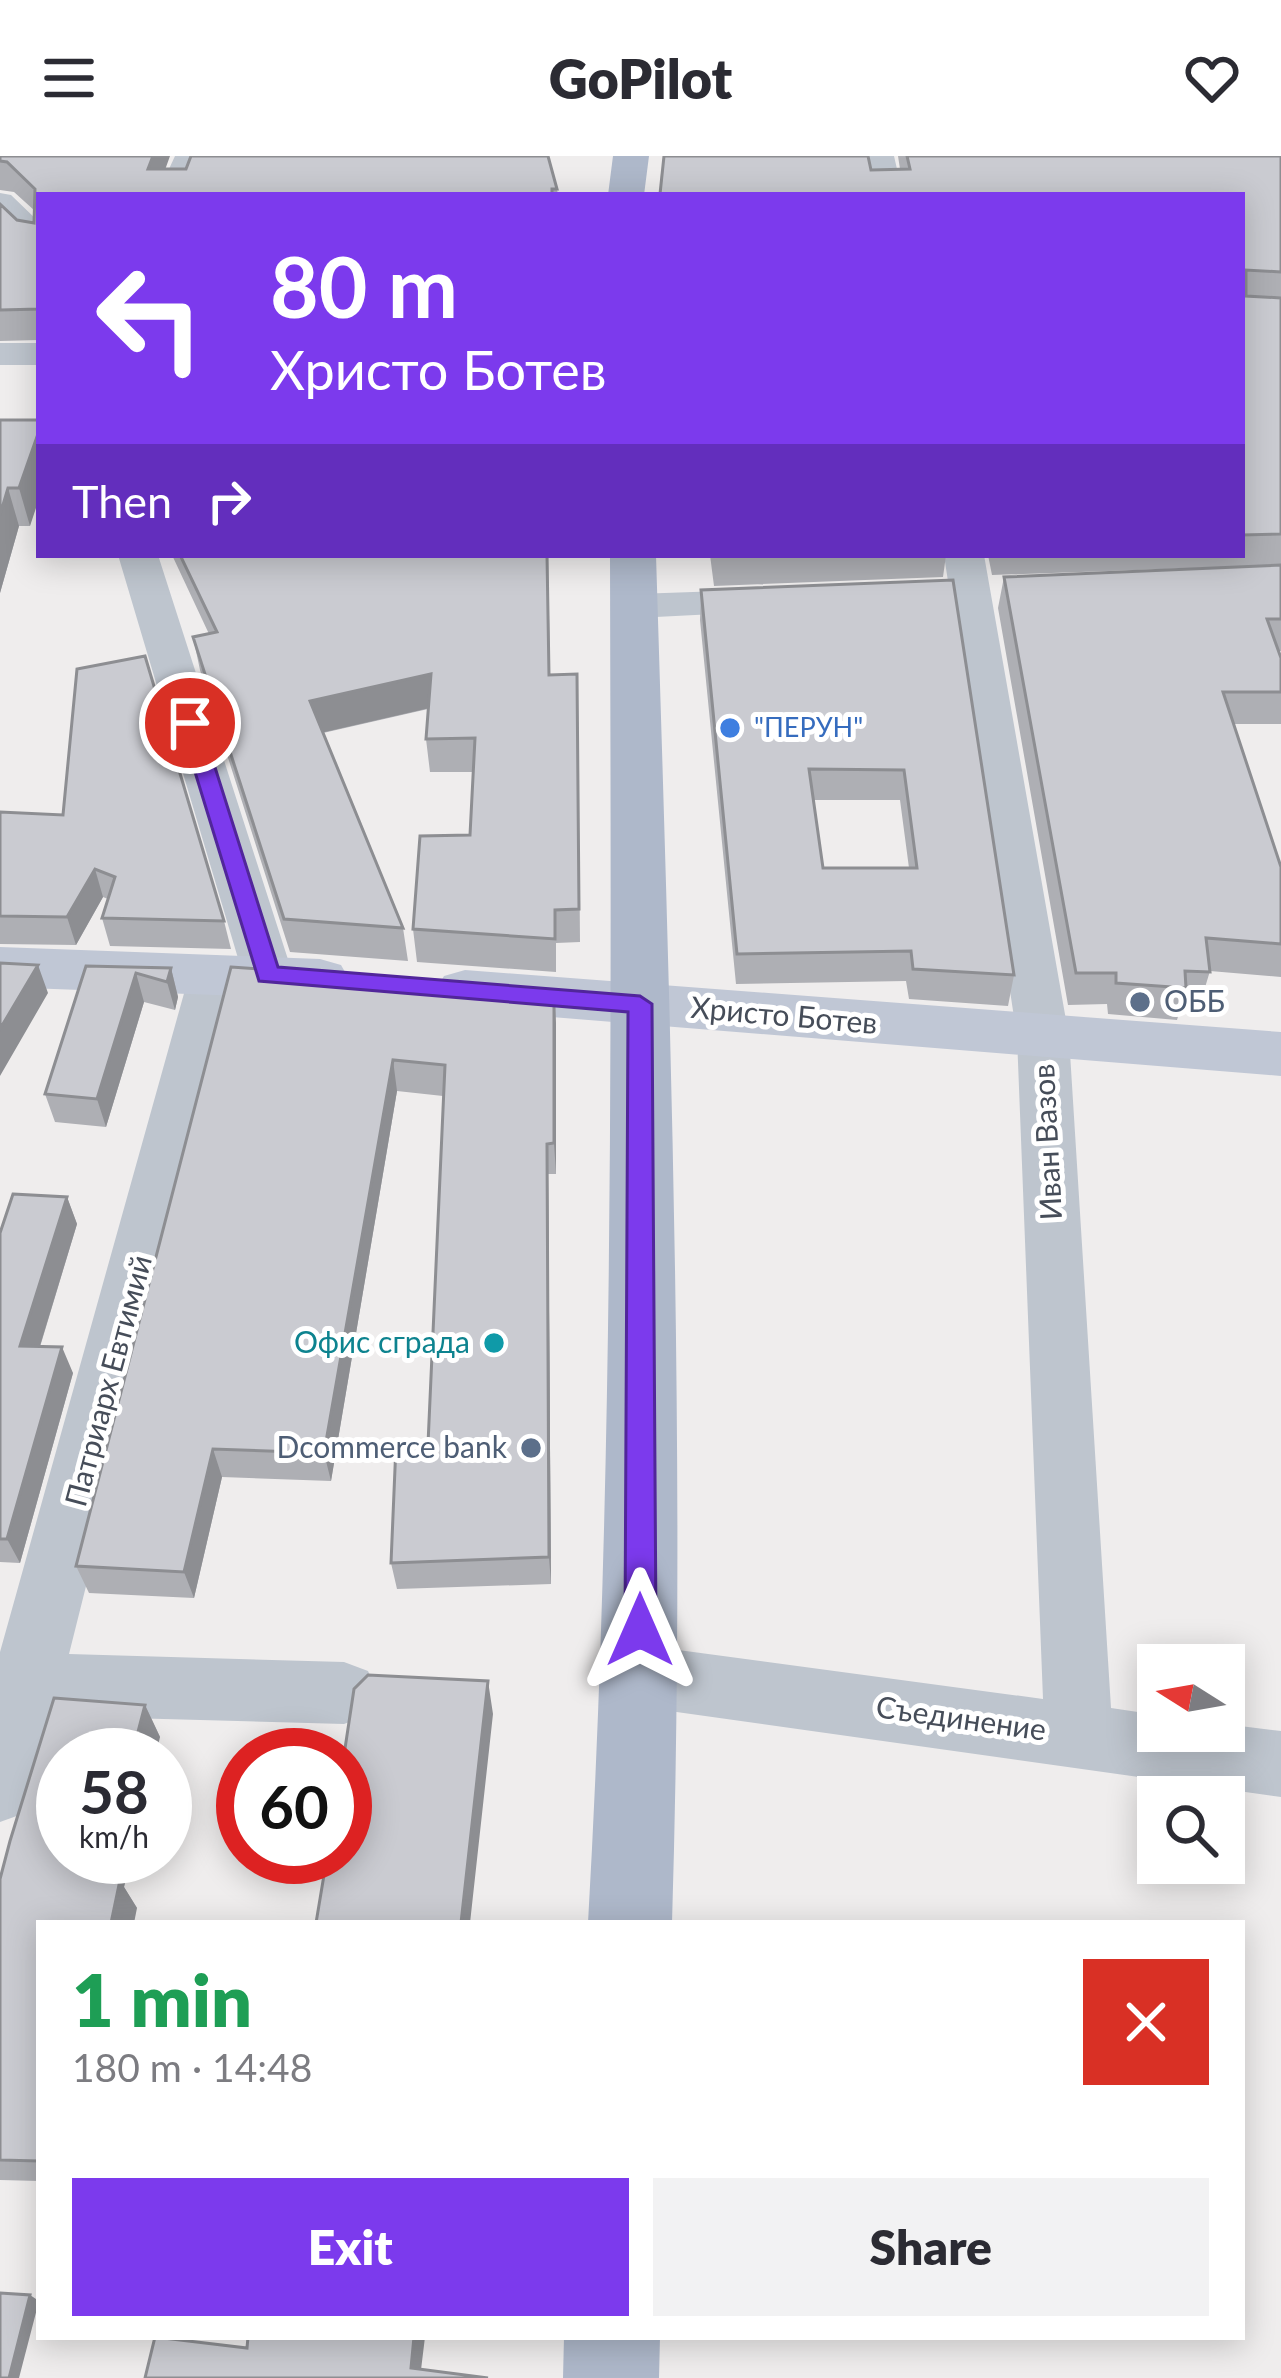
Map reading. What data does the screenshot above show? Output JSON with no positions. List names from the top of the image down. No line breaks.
{"streets":{"main road":["Христо Ботев"],"street":["Иван Вазов","Патриарх Евтимий","Съединение"]},"crossings":[["Христо Ботев","Иван Вазов"],["Христо Ботев","Патриарх Евтимий"],["Иван Вазов","Съединение"]],"places":["\"ПЕРУН\"","ОББ","Офис сграда","Dcommerce bank"],"north":"left","page":{"header":"GoPilot","turn":["80 m","Христо Ботев"],"then":"Then","speed":"58 km/h","limit":"60","heading":["1 min","180 m · 14:48"],"buttons":["Exit","Share"]}}
